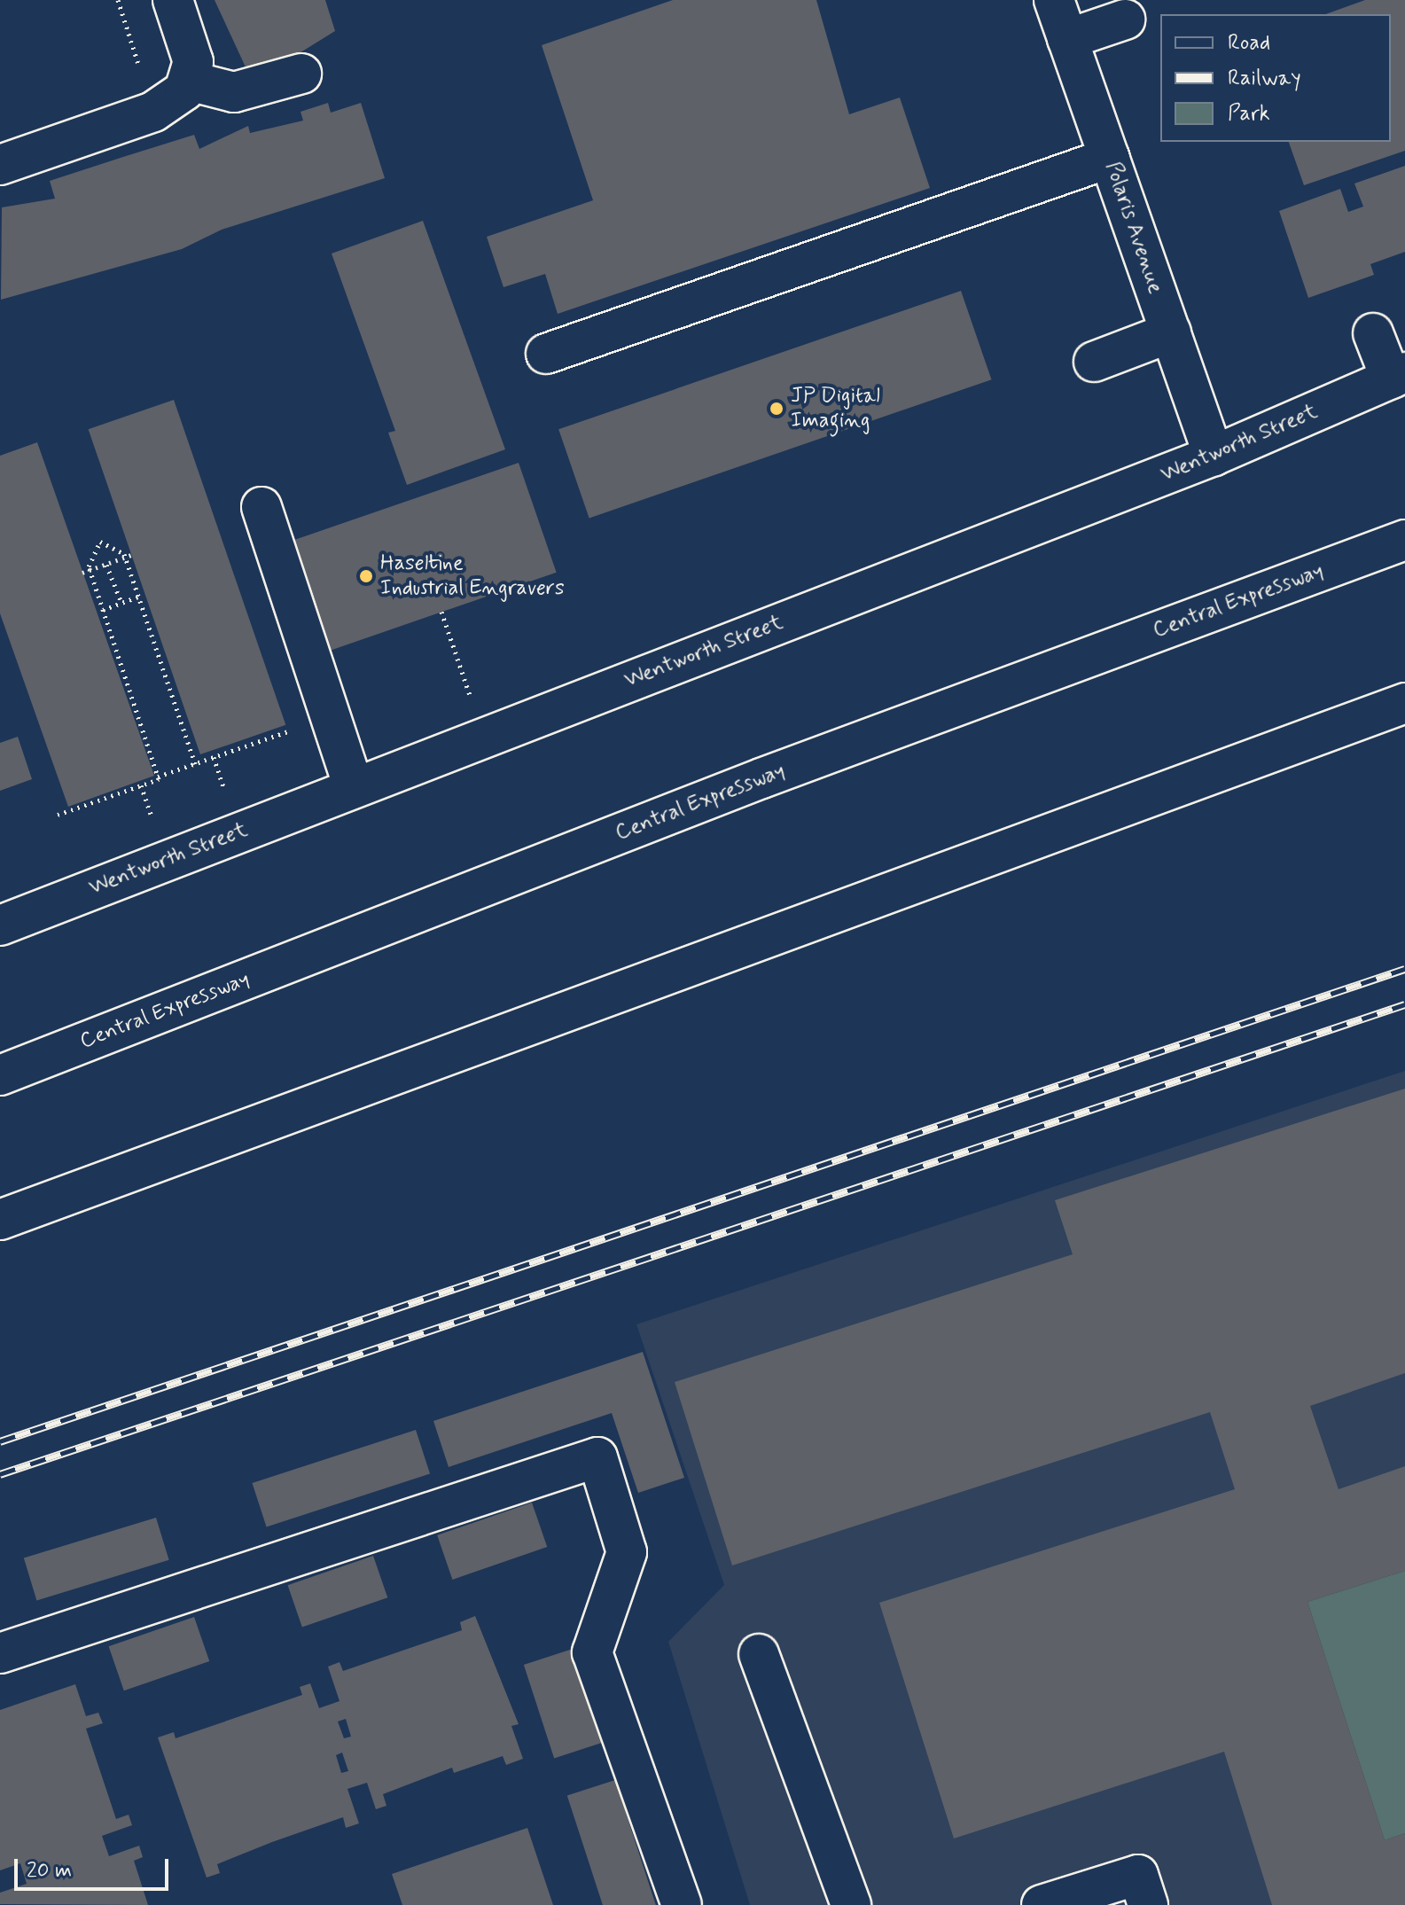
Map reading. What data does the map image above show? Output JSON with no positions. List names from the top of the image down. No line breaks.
{"streets":{"main road":["Polaris Avenue","Wentworth Street","Central Expressway"]},"crossings":[["Polaris Avenue","Wentworth Street"]],"places":["JP Digital Imaging","Haseltine Industrial Engravers"],"legend":["Road","Railway","Park"],"scale_bar":"20 m"}
